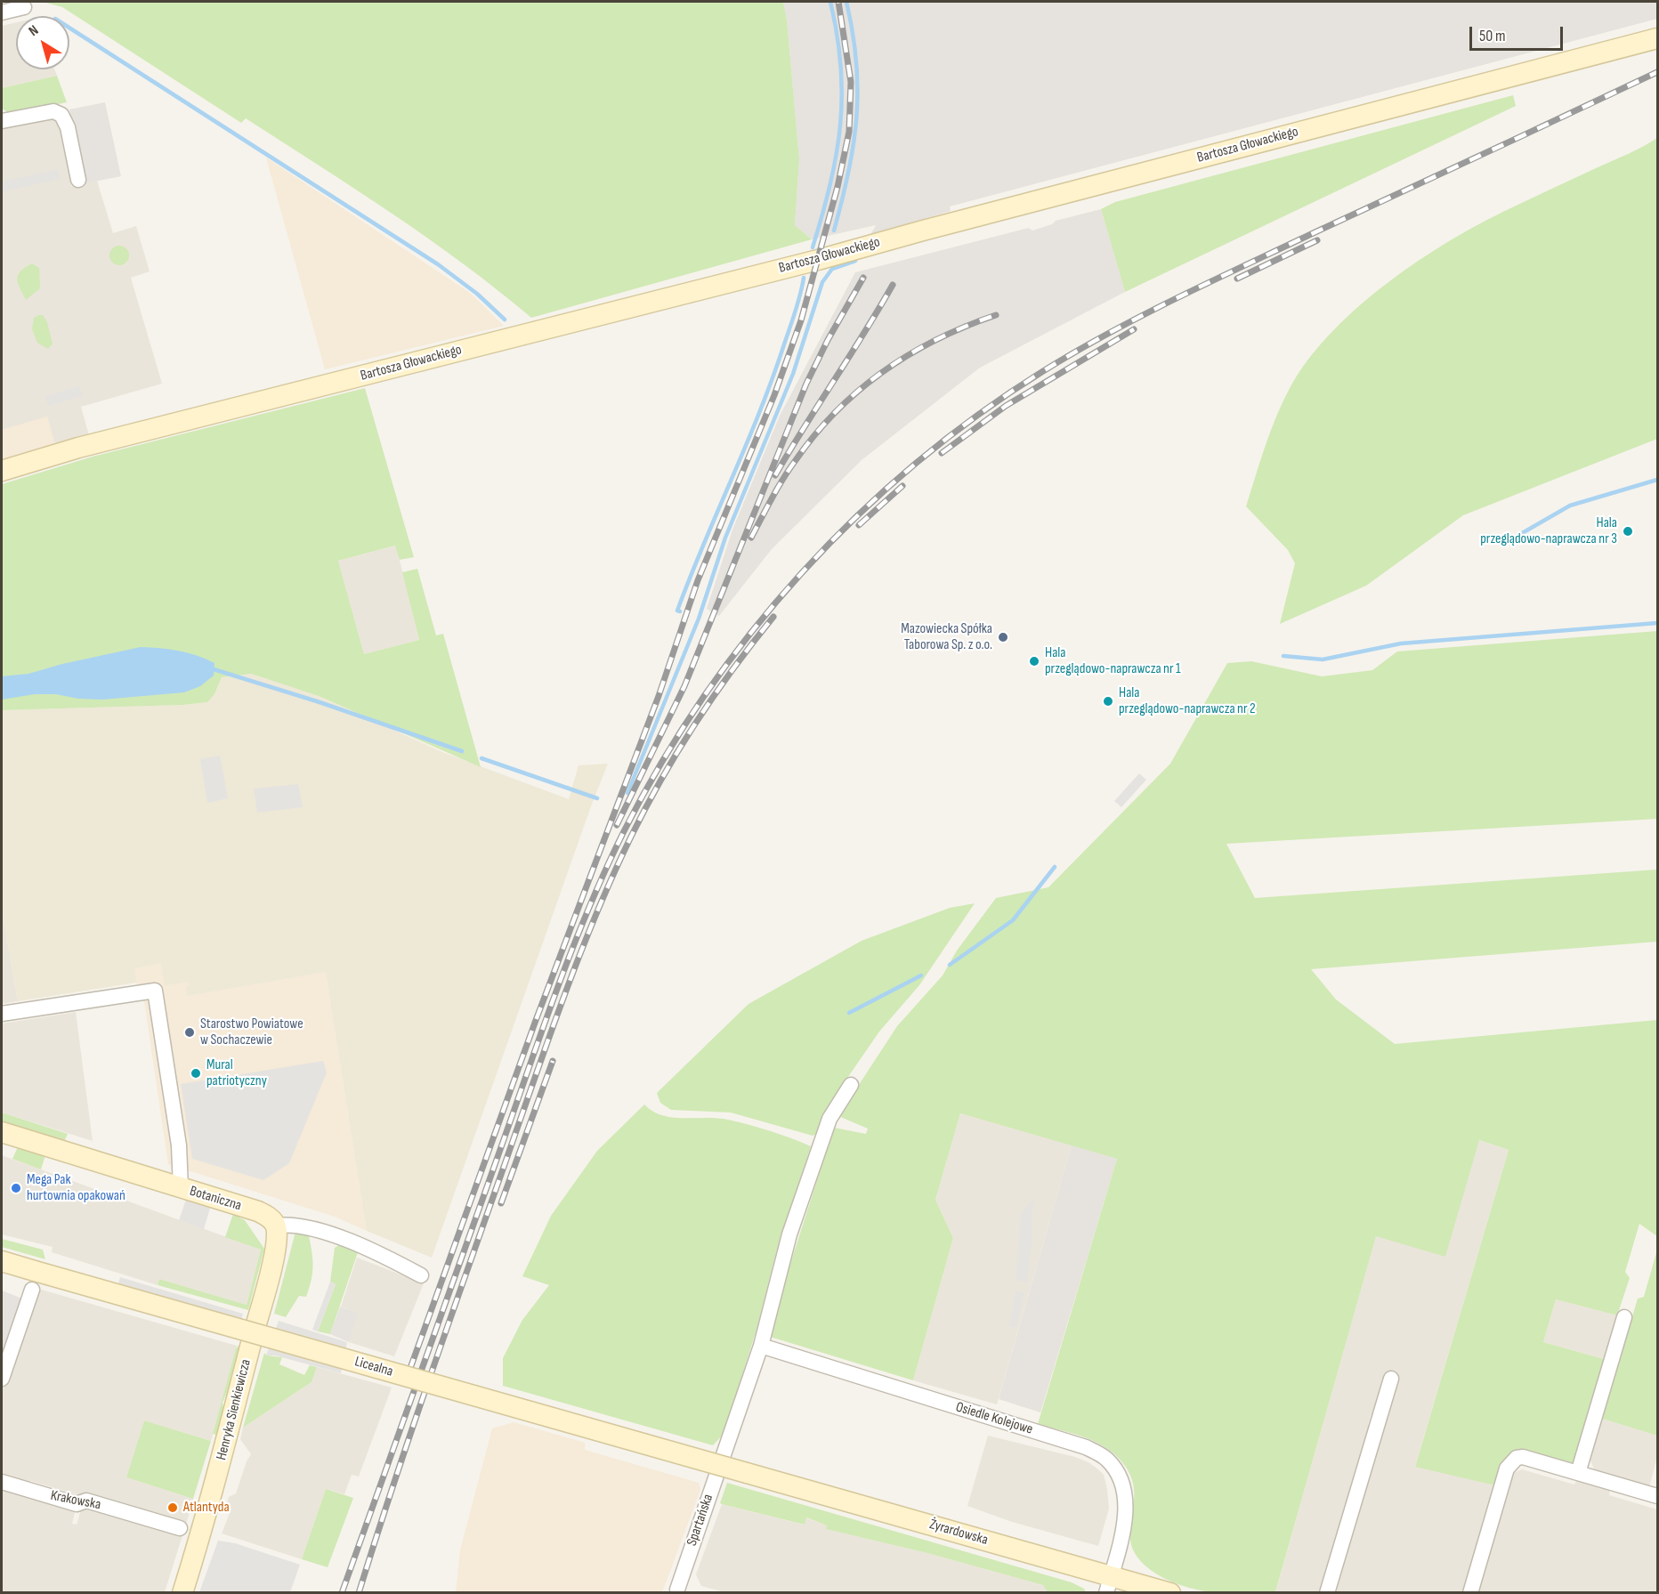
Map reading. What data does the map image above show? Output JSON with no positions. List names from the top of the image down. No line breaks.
{"streets":{"street":["Bartosza Głowackiego","Botaniczna","Licealna","Henryka Sienkiewicza","Osiedle Kolejowe","Krakowska","Spartańska","Żyrardowska"]},"crossings":[["Botaniczna","Henryka Sienkiewicza"],["Licealna","Henryka Sienkiewicza"],["Licealna","Żyrardowska"],["Osiedle Kolejowe","Spartańska"],["Osiedle Kolejowe","Żyrardowska"]],"places":["Hala przeglądowo-naprawcza nr 3","Mazowiecka Spółka Taborowa Sp. z o.o.","Hala przeglądowo-naprawcza nr 1","Hala przeglądowo-naprawcza nr 2","Starostwo Powiatowe w Sochaczewie","Mural patriotyczny","Mega Pak hurtownia opakowań","Atlantyda"],"scale_bar":"50 m","north":"top left"}
